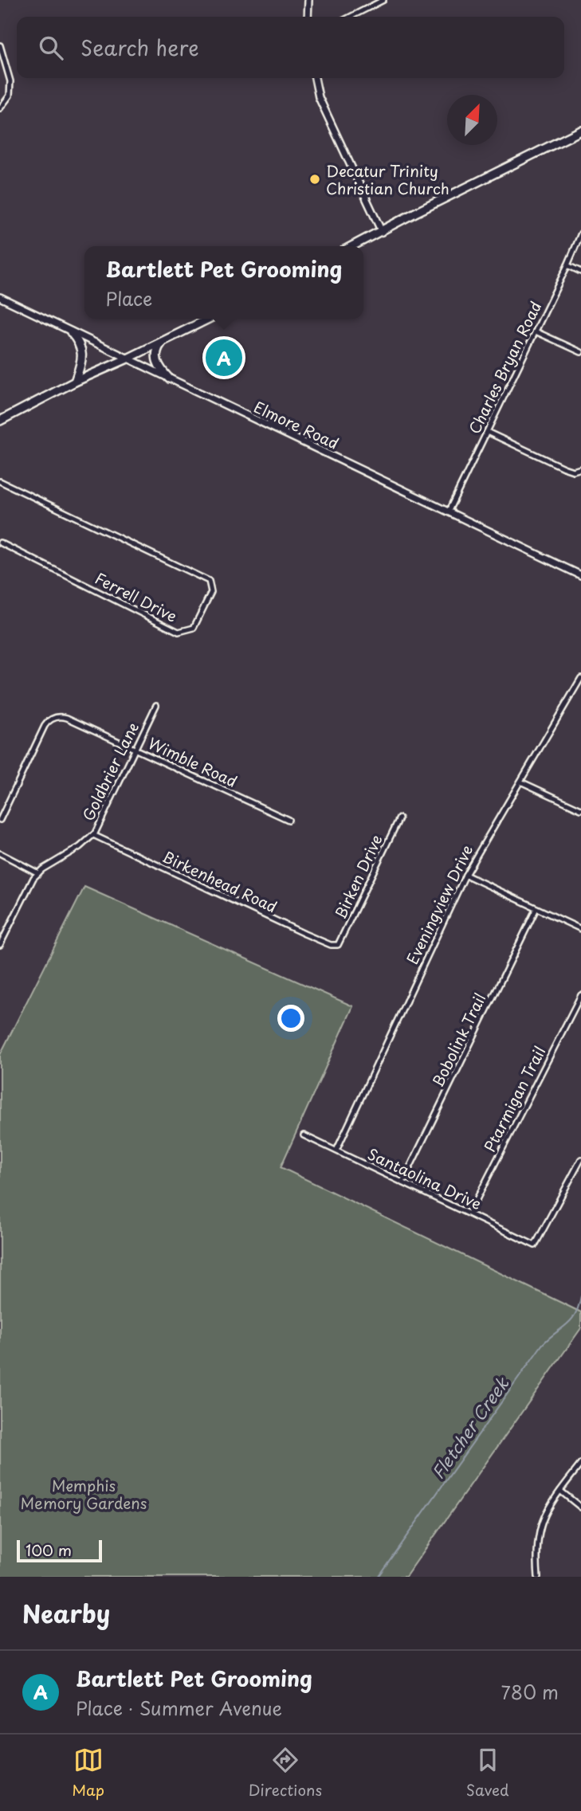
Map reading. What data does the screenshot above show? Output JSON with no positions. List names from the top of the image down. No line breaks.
{"streets":{"street":["Charles Bryan Road","Elmore Road","Ferrell Drive","Wimble Road","Goldbrier Lane","Birken Drive","Birkenhead Road","Eveningview Drive","Bobolink Trail","Ptarmigan Trail","Santaolina Drive"]},"crossings":[["Charles Bryan Road","Elmore Road"],["Wimble Road","Goldbrier Lane"],["Goldbrier Lane","Birkenhead Road"],["Birken Drive","Birkenhead Road"],["Eveningview Drive","Santaolina Drive"],["Bobolink Trail","Santaolina Drive"],["Ptarmigan Trail","Santaolina Drive"]],"water":["Fletcher Creek"],"parks":["Memphis Memory Gardens"],"places":["Decatur Trinity Christian Church"],"scale_bar":"100 m","north":"top right","page":{"search":"Search here","popup":["Bartlett Pet Grooming","Place"],"pins":"A","scale":"100 m","heading":"Nearby","list":[{"mark":"A","name":"Bartlett Pet Grooming","note":"Place · Summer Avenue","value":"780 m"}],"nav":["Map","Directions","Saved"]}}
